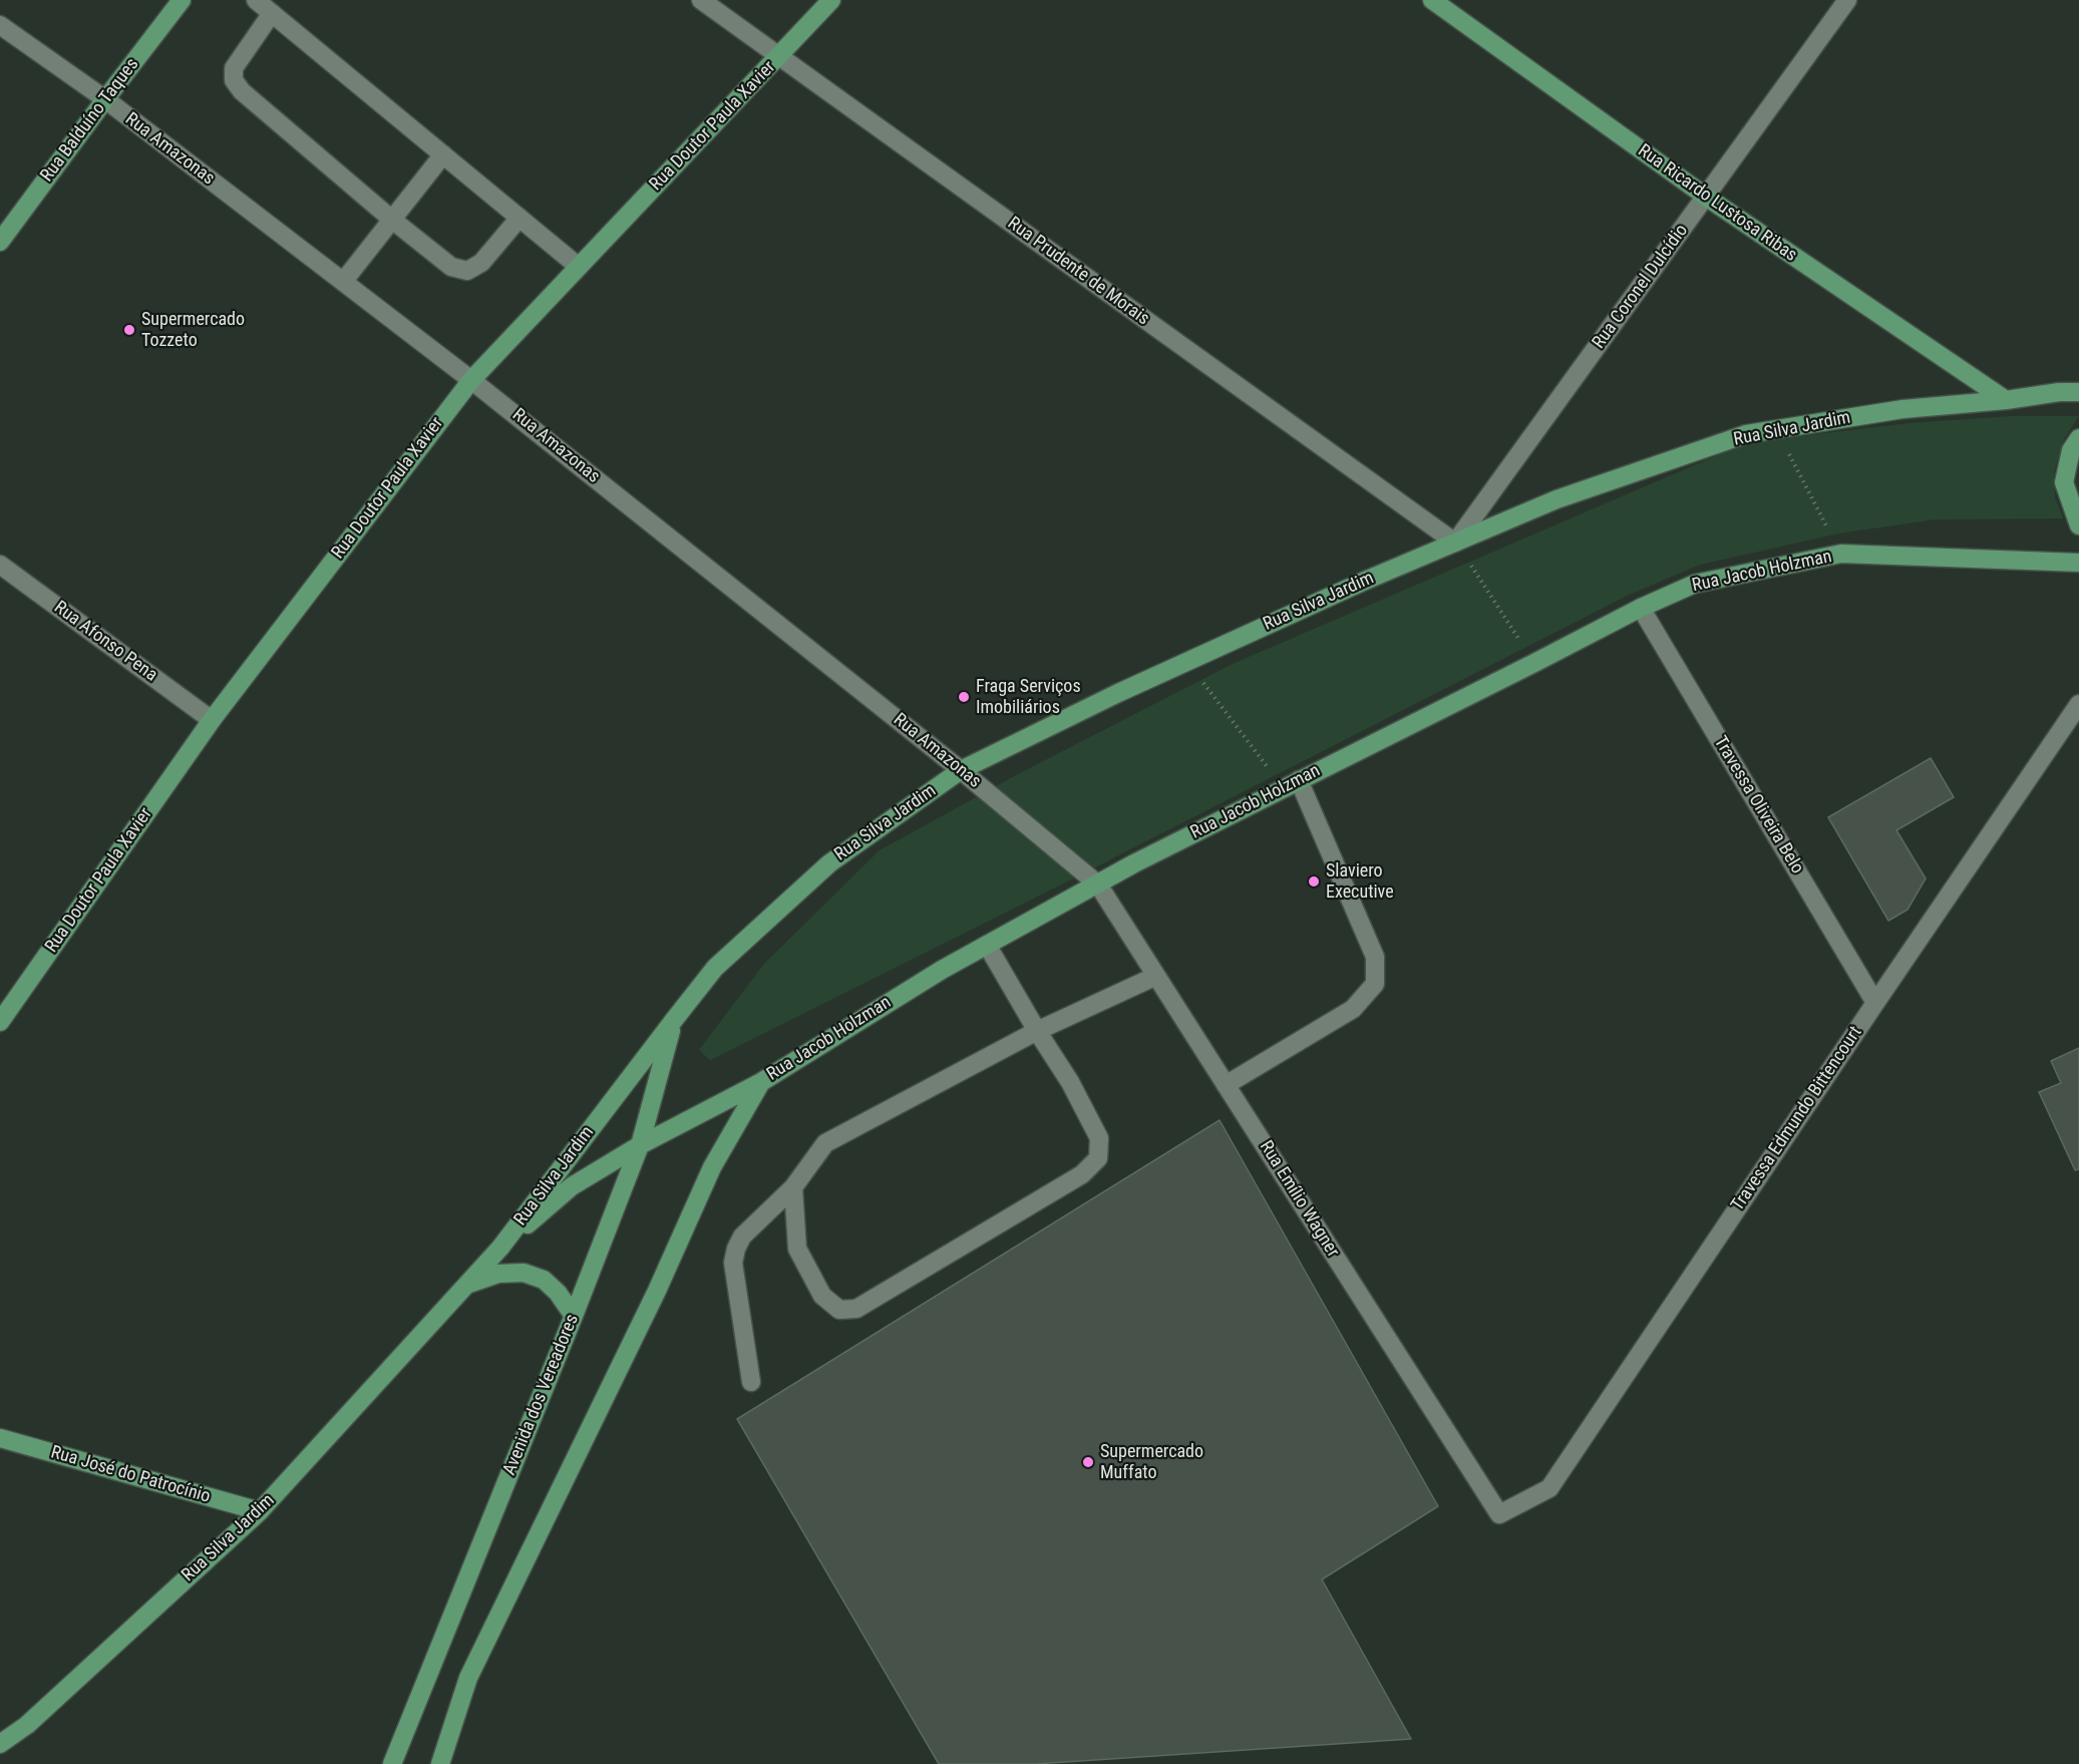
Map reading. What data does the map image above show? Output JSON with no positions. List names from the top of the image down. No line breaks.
{"streets":{"main road":["Rua Balduíno Taques","Rua Doutor Paula Xavier","Rua Ricardo Lustosa Ribas","Rua Silva Jardim","Rua Jacob Holzman","Avenida dos Vereadores","Rua José do Patrocínio"],"street":["Rua Amazonas","Rua Prudente de Morais","Rua Coronel Dulcídio","Rua Afonso Pena","Travessa Oliveira Belo","Travessa Edmundo Bittencourt","Rua Emílio Wagner"]},"crossings":[["Rua Balduíno Taques","Rua Amazonas"],["Rua Doutor Paula Xavier","Rua Amazonas"],["Rua Doutor Paula Xavier","Rua Prudente de Morais"],["Rua Doutor Paula Xavier","Rua Afonso Pena"],["Rua Amazonas","Rua Silva Jardim"],["Rua Amazonas","Rua Jacob Holzman"],["Rua Amazonas","Rua Emílio Wagner"],["Rua Ricardo Lustosa Ribas","Rua Coronel Dulcídio"],["Rua Ricardo Lustosa Ribas","Rua Silva Jardim"],["Rua Prudente de Morais","Rua Coronel Dulcídio"],["Rua Prudente de Morais","Rua Silva Jardim"],["Rua Coronel Dulcídio","Rua Silva Jardim"],["Rua Silva Jardim","Rua Jacob Holzman"],["Rua Silva Jardim","Avenida dos Vereadores"],["Rua Silva Jardim","Rua José do Patrocínio"],["Rua Jacob Holzman","Travessa Oliveira Belo"],["Rua Jacob Holzman","Rua Emílio Wagner"],["Rua Jacob Holzman","Avenida dos Vereadores"],["Travessa Oliveira Belo","Travessa Edmundo Bittencourt"],["Travessa Edmundo Bittencourt","Rua Emílio Wagner"]],"places":["Supermercado Tozzeto","Fraga Serviços Imobiliários","Slaviero Executive","Supermercado Muffato"]}
